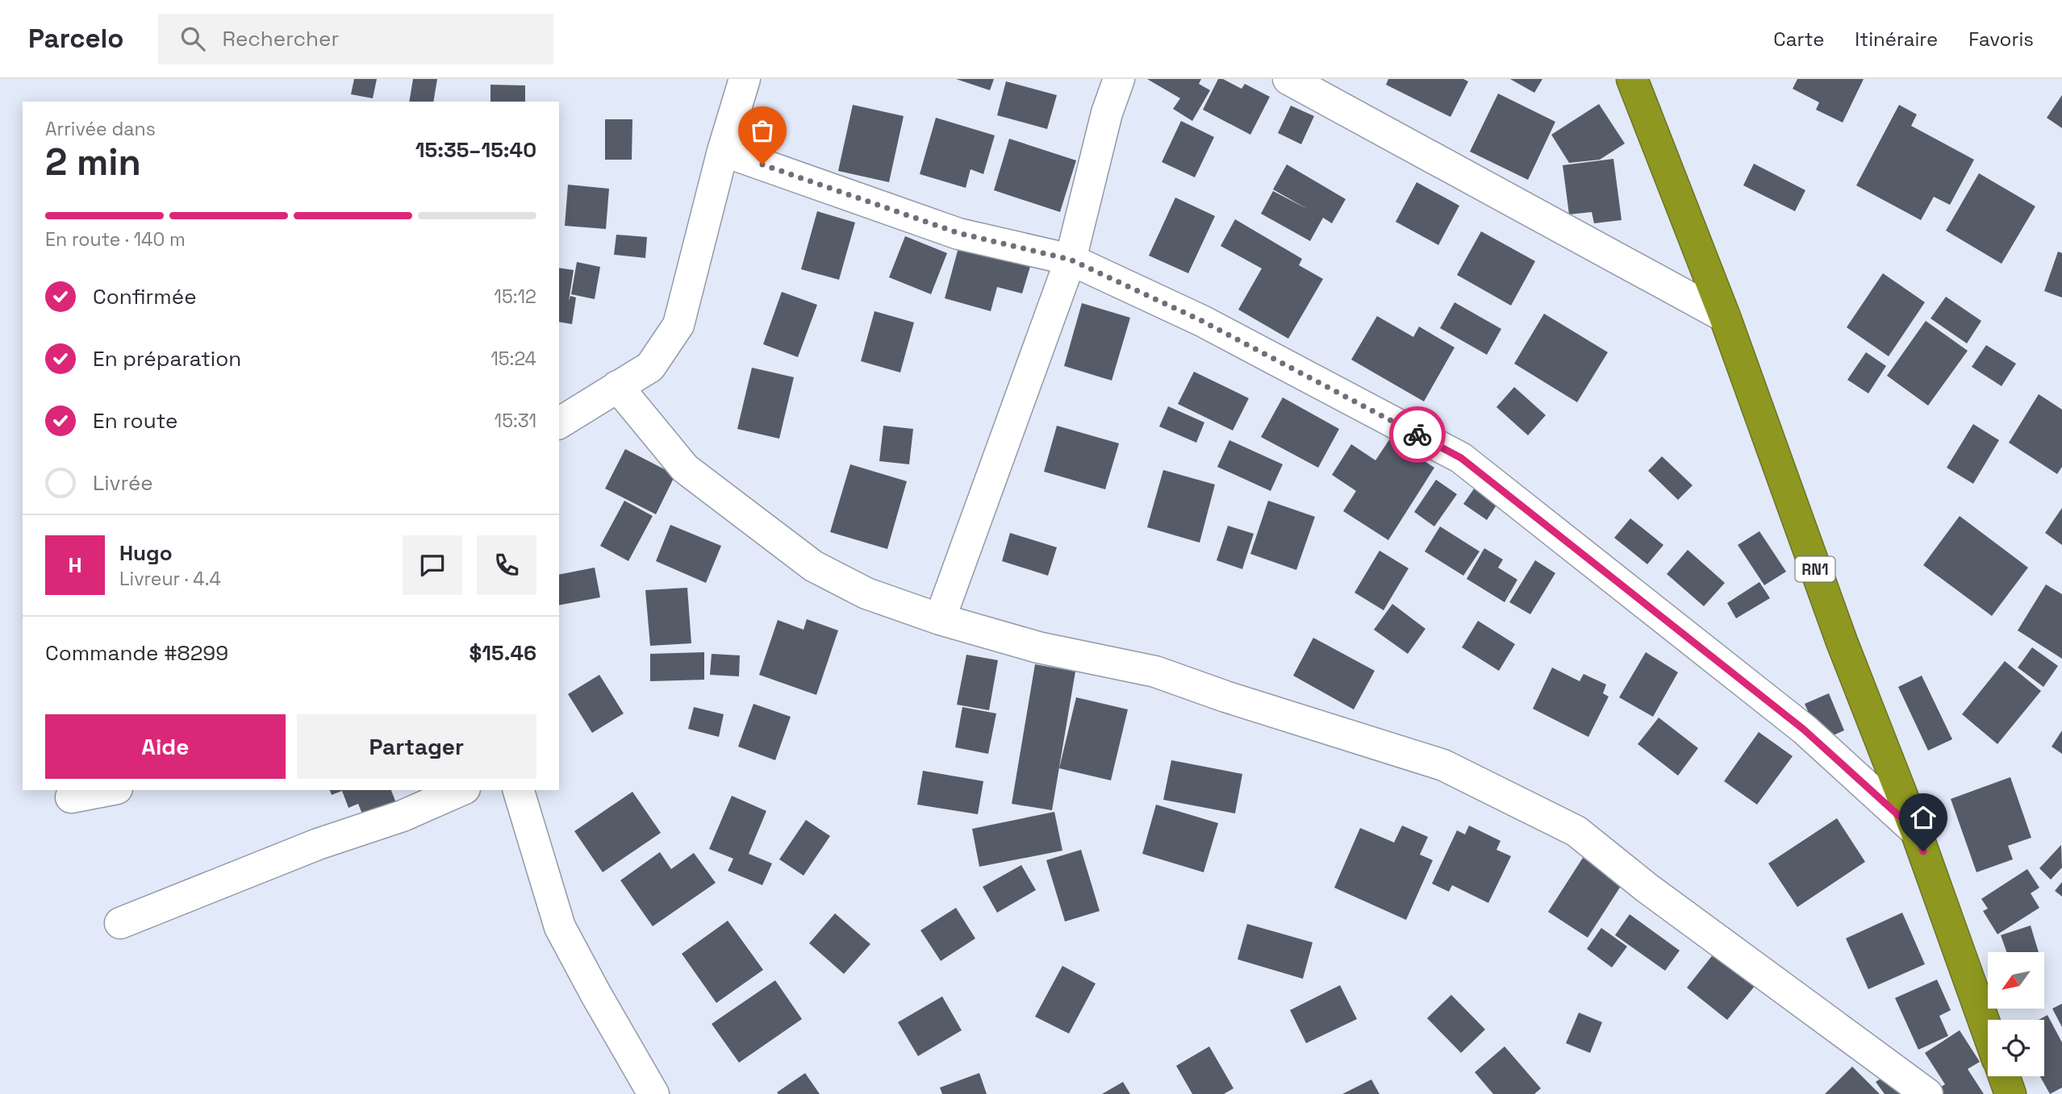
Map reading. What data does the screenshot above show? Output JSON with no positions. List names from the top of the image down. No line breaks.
{"streets":{"highway":["RN1"]},"north":"bottom left","page":{"header":"Parcelo","search":"Rechercher","nav":["Carte","Itinéraire","Favoris"],"heading":["2 min","Arrivée dans","15:35–15:40"],"panel":["Hugo","Livreur · 4.4","Commande #8299","$15.46"],"bar":"En route · 140 m","list":[["Confirmée","15:12"],["En préparation","15:24"],["En route","15:31"],"Livrée"],"round":"H","buttons":["Aide","Partager"]}}
